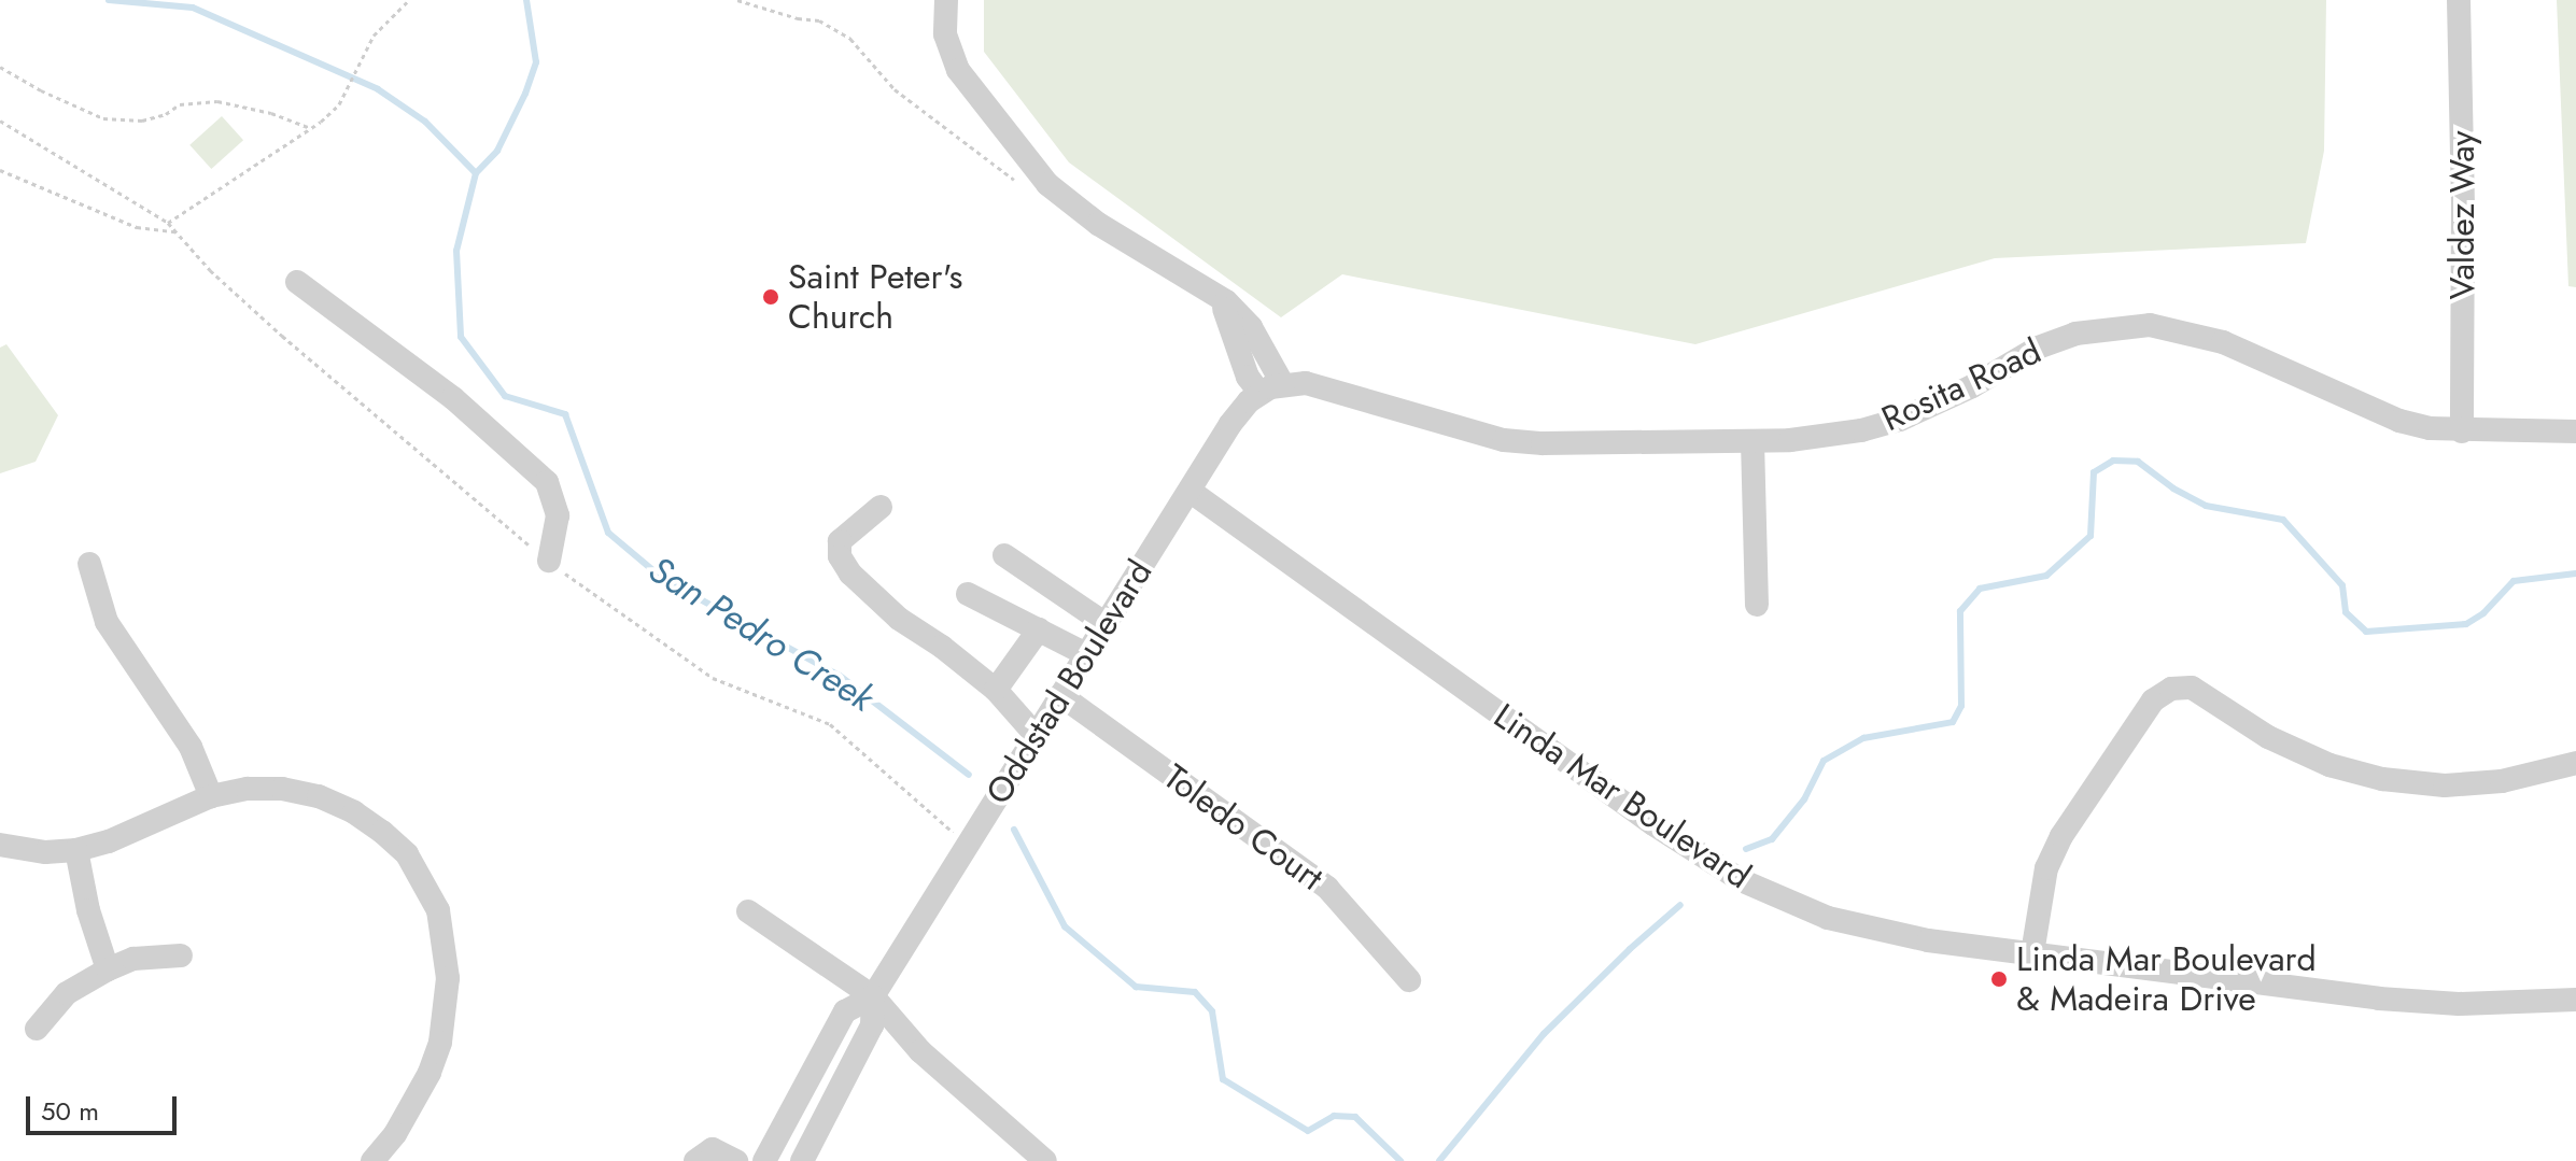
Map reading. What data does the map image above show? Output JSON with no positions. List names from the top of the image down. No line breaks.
{"streets":{"street":["Valdez Way","Rosita Road","Oddstad Boulevard","Linda Mar Boulevard","Toledo Court"]},"crossings":[["Valdez Way","Rosita Road"],["Rosita Road","Oddstad Boulevard"],["Oddstad Boulevard","Linda Mar Boulevard"],["Oddstad Boulevard","Toledo Court"]],"water":["San Pedro Creek"],"places":["Saint Peter's Church","Linda Mar Boulevard & Madeira Drive"],"scale_bar":"50 m"}
